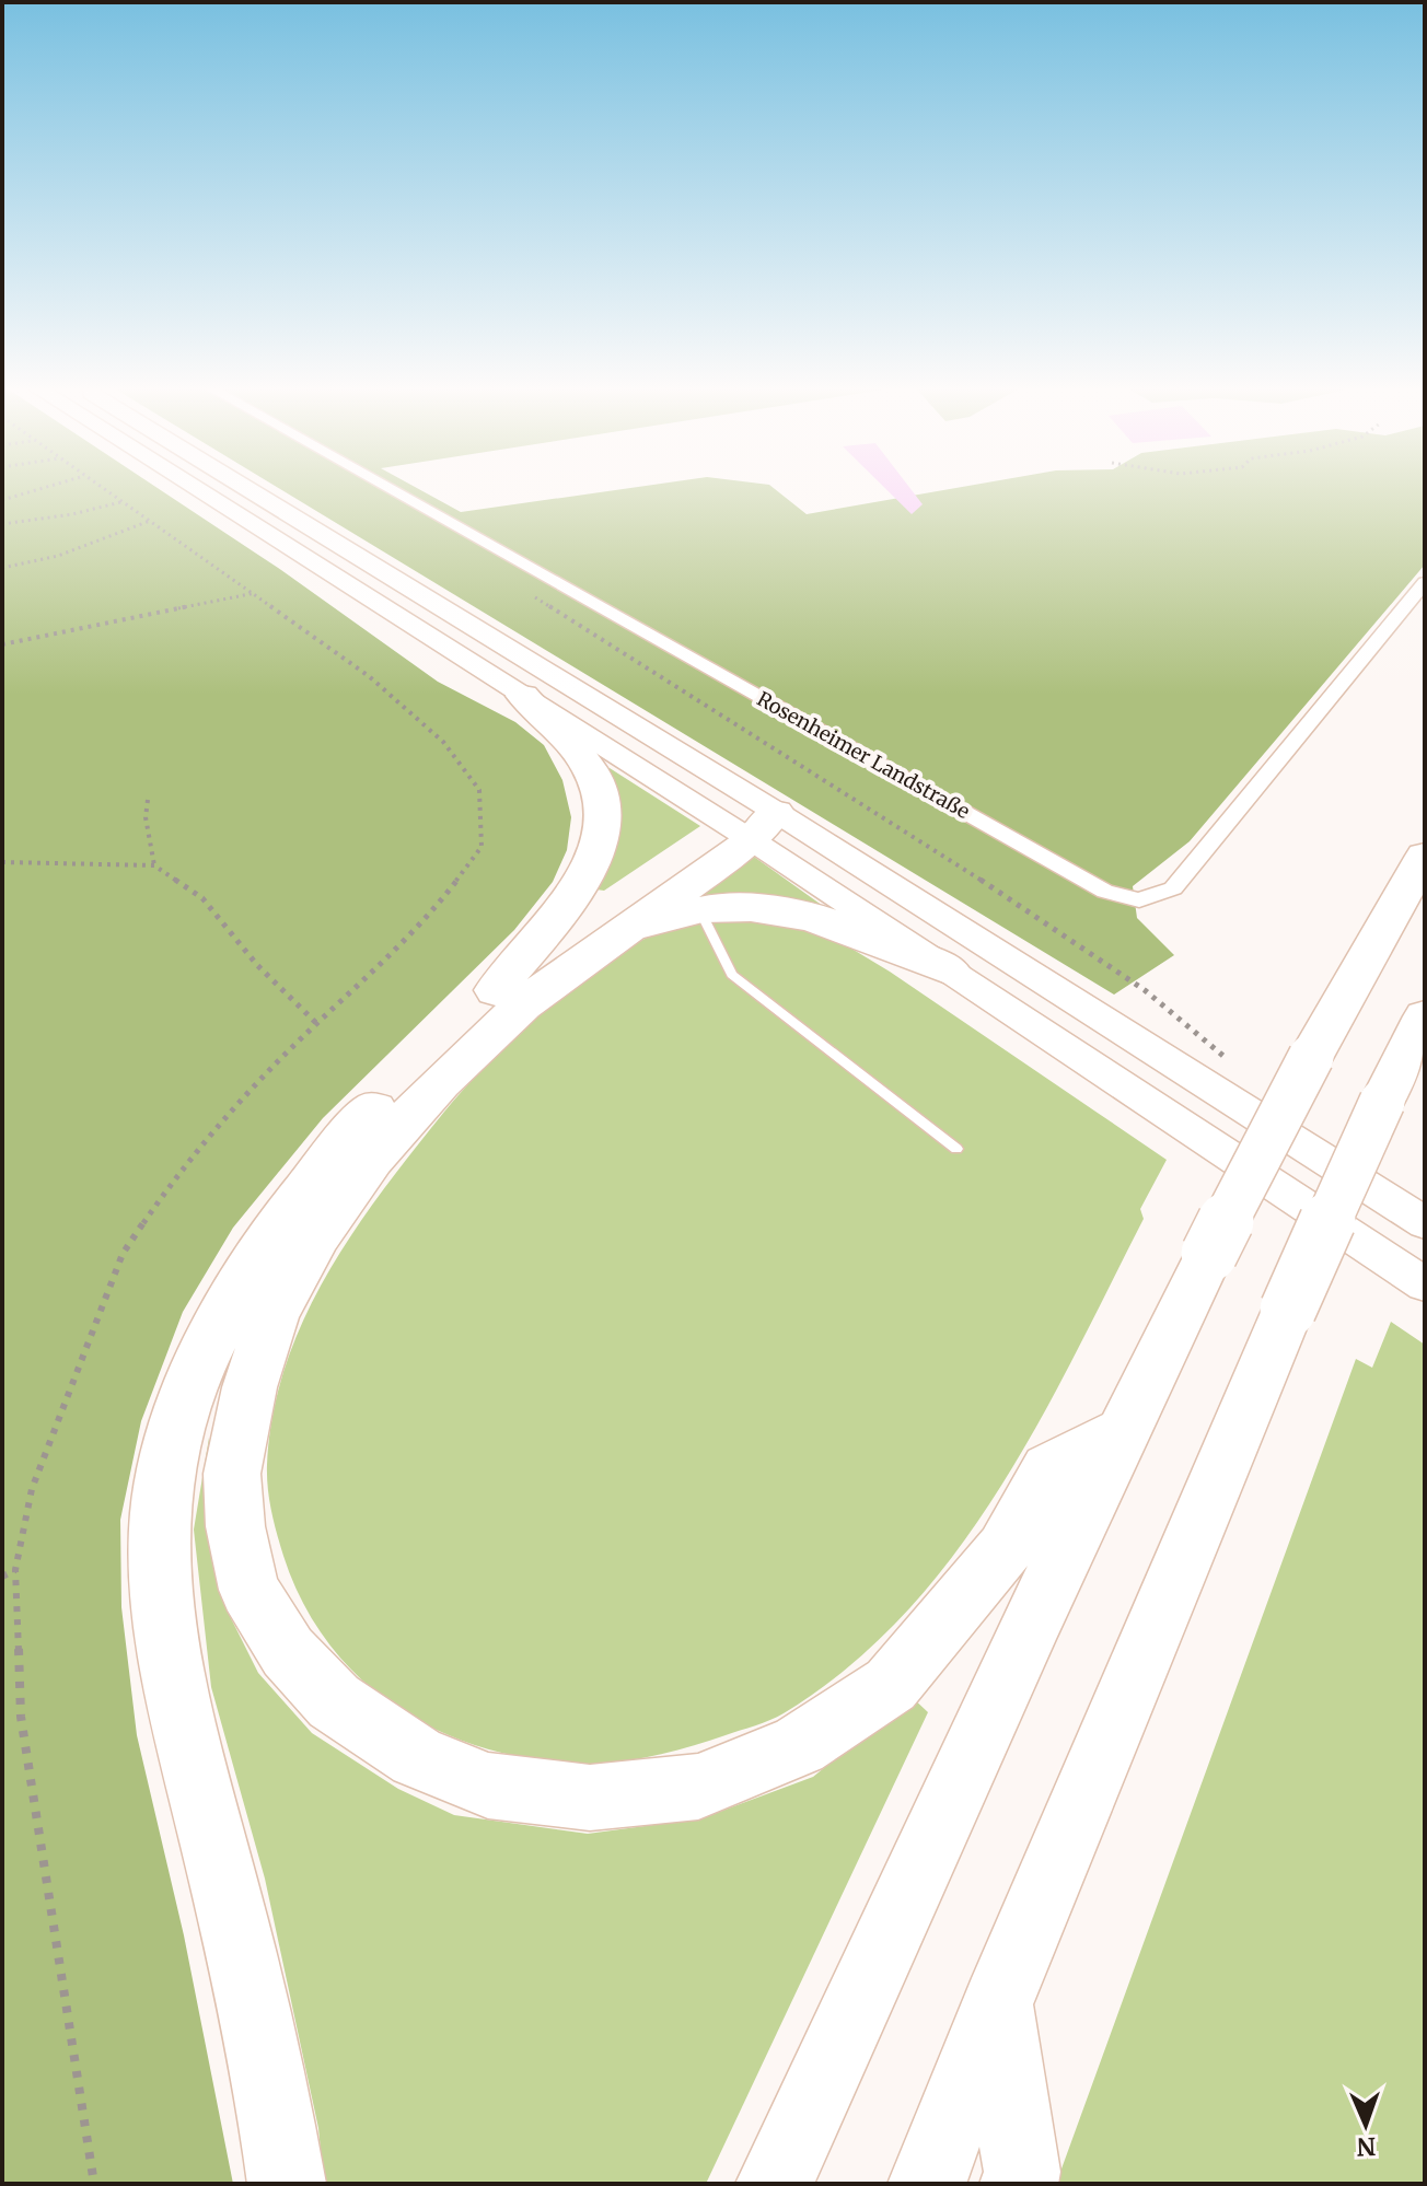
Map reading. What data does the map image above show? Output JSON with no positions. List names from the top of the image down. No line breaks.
{"streets":{"street":["Rosenheimer Landstraße"]},"north":"bottom"}
